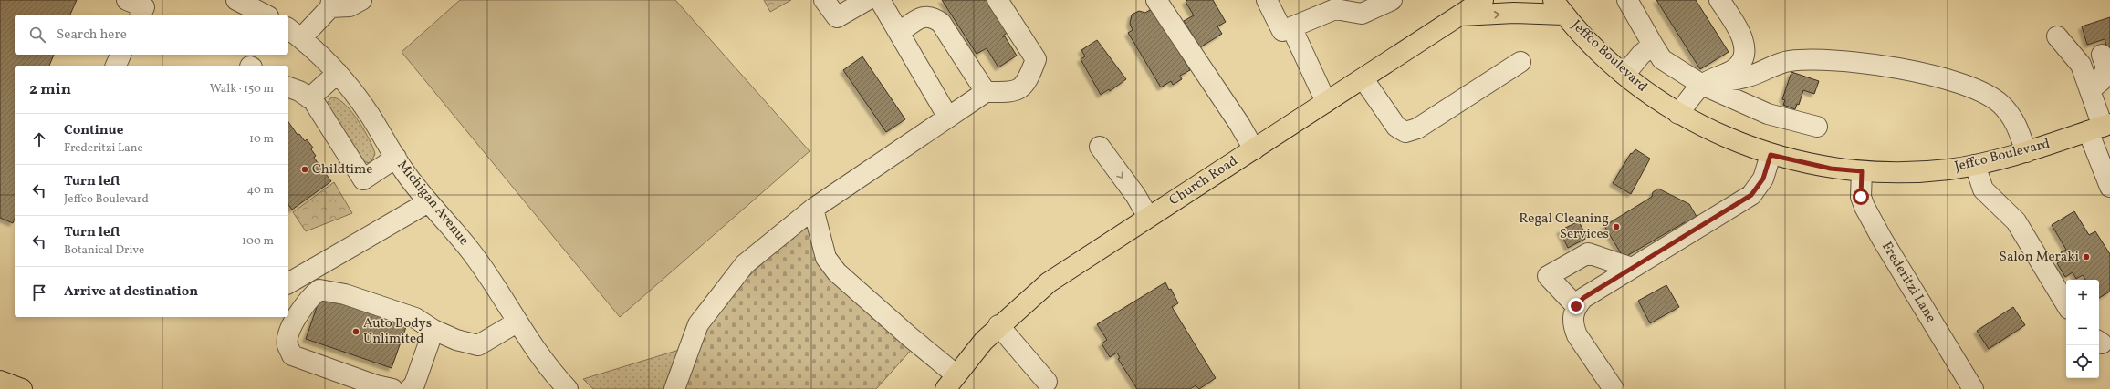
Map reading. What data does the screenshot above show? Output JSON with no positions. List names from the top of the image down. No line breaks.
{"streets":{"main road":["Jeffco Boulevard","Church Road"],"street":["Michigan Avenue","Frederitzi Lane"]},"crossings":[["Jeffco Boulevard","Frederitzi Lane"]],"places":["Childtime","Regal Cleaning Services","Salon Meraki","Auto Bodys Unlimited"],"page":{"search":"Search here","heading":["2 min","Walk · 150 m"],"list":[["Continue","Frederitzi Lane","10 m"],["Turn left","Jeffco Boulevard","40 m"],["Turn left","Botanical Drive","100 m"],"Arrive at destination"],"map_buttons":["+","−"]}}
